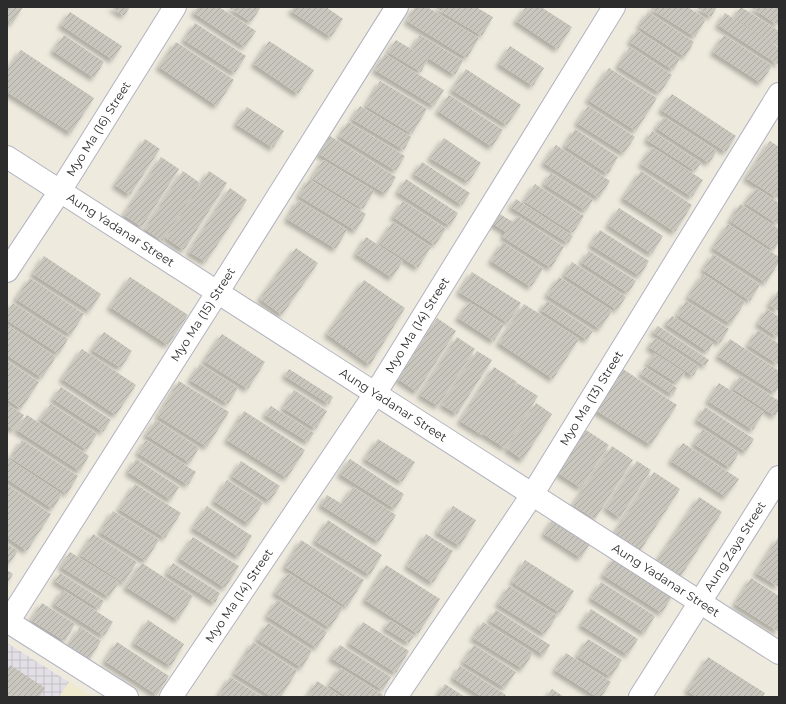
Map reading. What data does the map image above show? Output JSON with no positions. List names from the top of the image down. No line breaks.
{"streets":{"street":["Myo Ma (16) Street","Aung Yadanar Street","Myo Ma (15) Street","Myo Ma (14) Street","Myo Ma (13) Street","Aung Zaya Street"]},"crossings":[["Myo Ma (16) Street","Aung Yadanar Street"],["Aung Yadanar Street","Myo Ma (15) Street"],["Aung Yadanar Street","Myo Ma (14) Street"],["Aung Yadanar Street","Myo Ma (13) Street"],["Aung Yadanar Street","Aung Zaya Street"]]}
